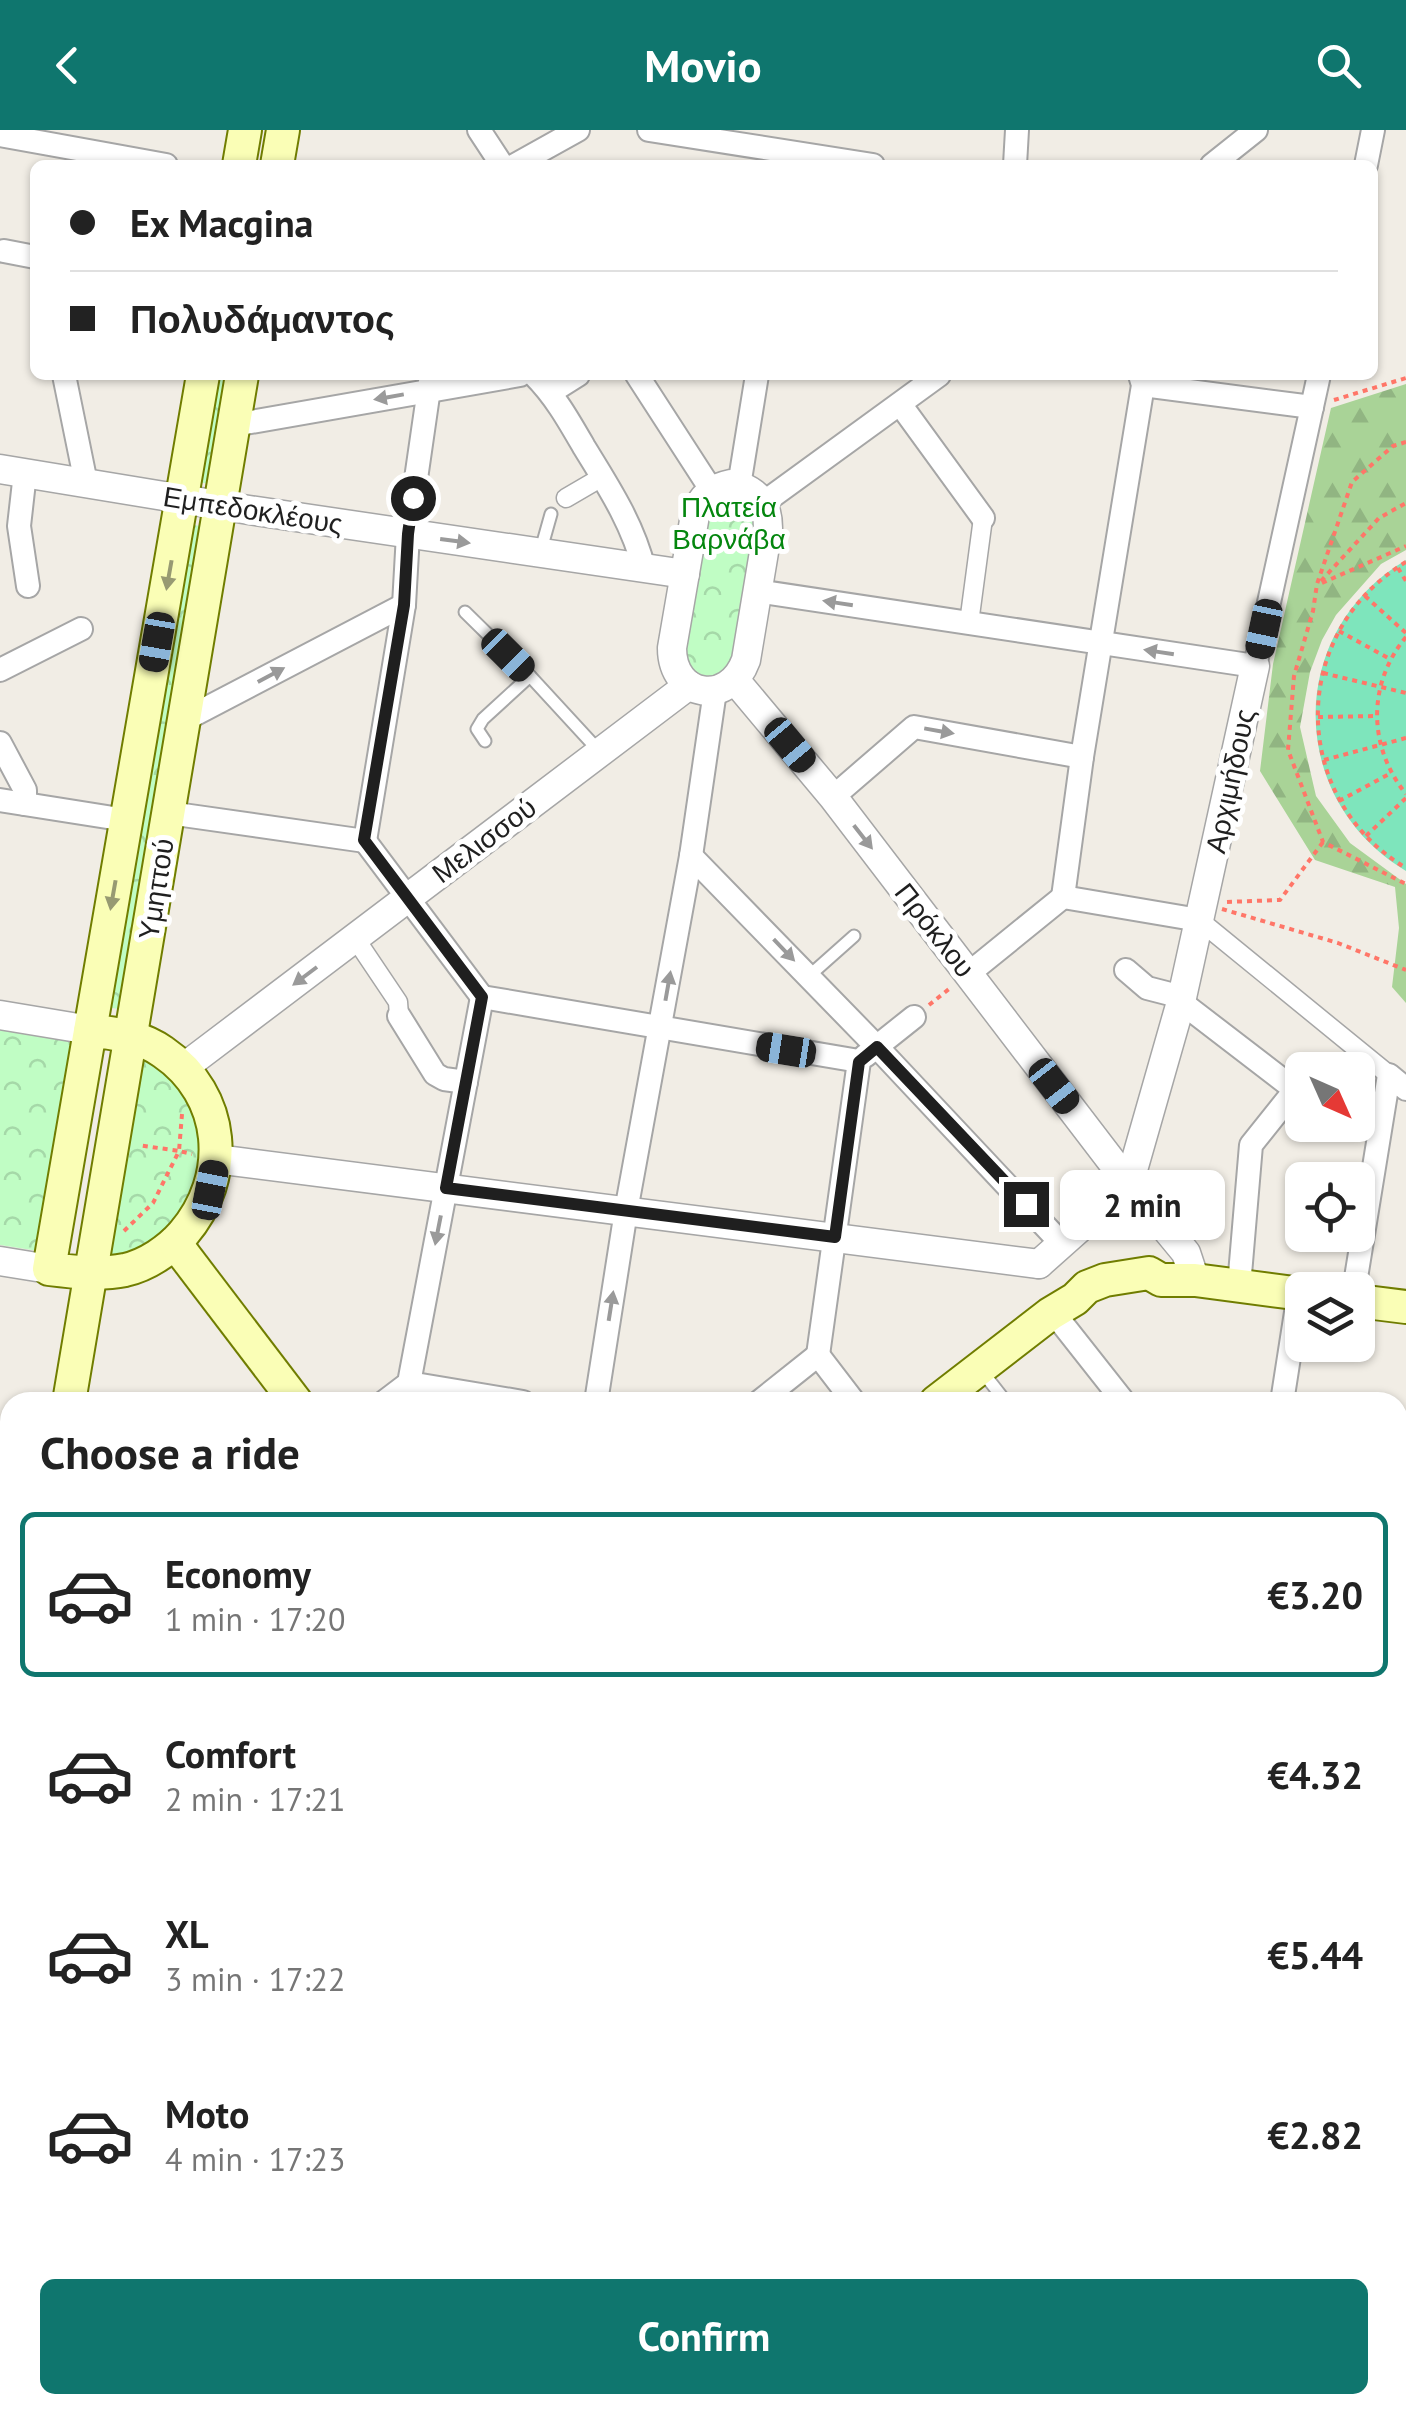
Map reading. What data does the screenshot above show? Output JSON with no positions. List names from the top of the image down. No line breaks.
{"streets":{"main road":["Υμηττού"],"street":["Εμπεδοκλέους","Αρχιμήδους","Μελισσού","Πρόκλου"]},"crossings":[["Εμπεδοκλέους","Υμηττού"],["Αρχιμήδους","Πρόκλου"],["Μελισσού","Πρόκλου"]],"parks":["Πλατεία Βαρνάβα"],"north":"bottom right","page":{"header":"Movio","banner":["Ex Macgina","Πολυδάμαντος"],"bubble":"2 min","heading":"Choose a ride","list":[{"name":"Economy","note":"1 min · 17:20","value":"€3.20"},{"name":"Comfort","note":"2 min · 17:21","value":"€4.32"},{"name":"XL","note":"3 min · 17:22","value":"€5.44"},{"name":"Moto","note":"4 min · 17:23","value":"€2.82"}],"buttons":"Confirm"}}
